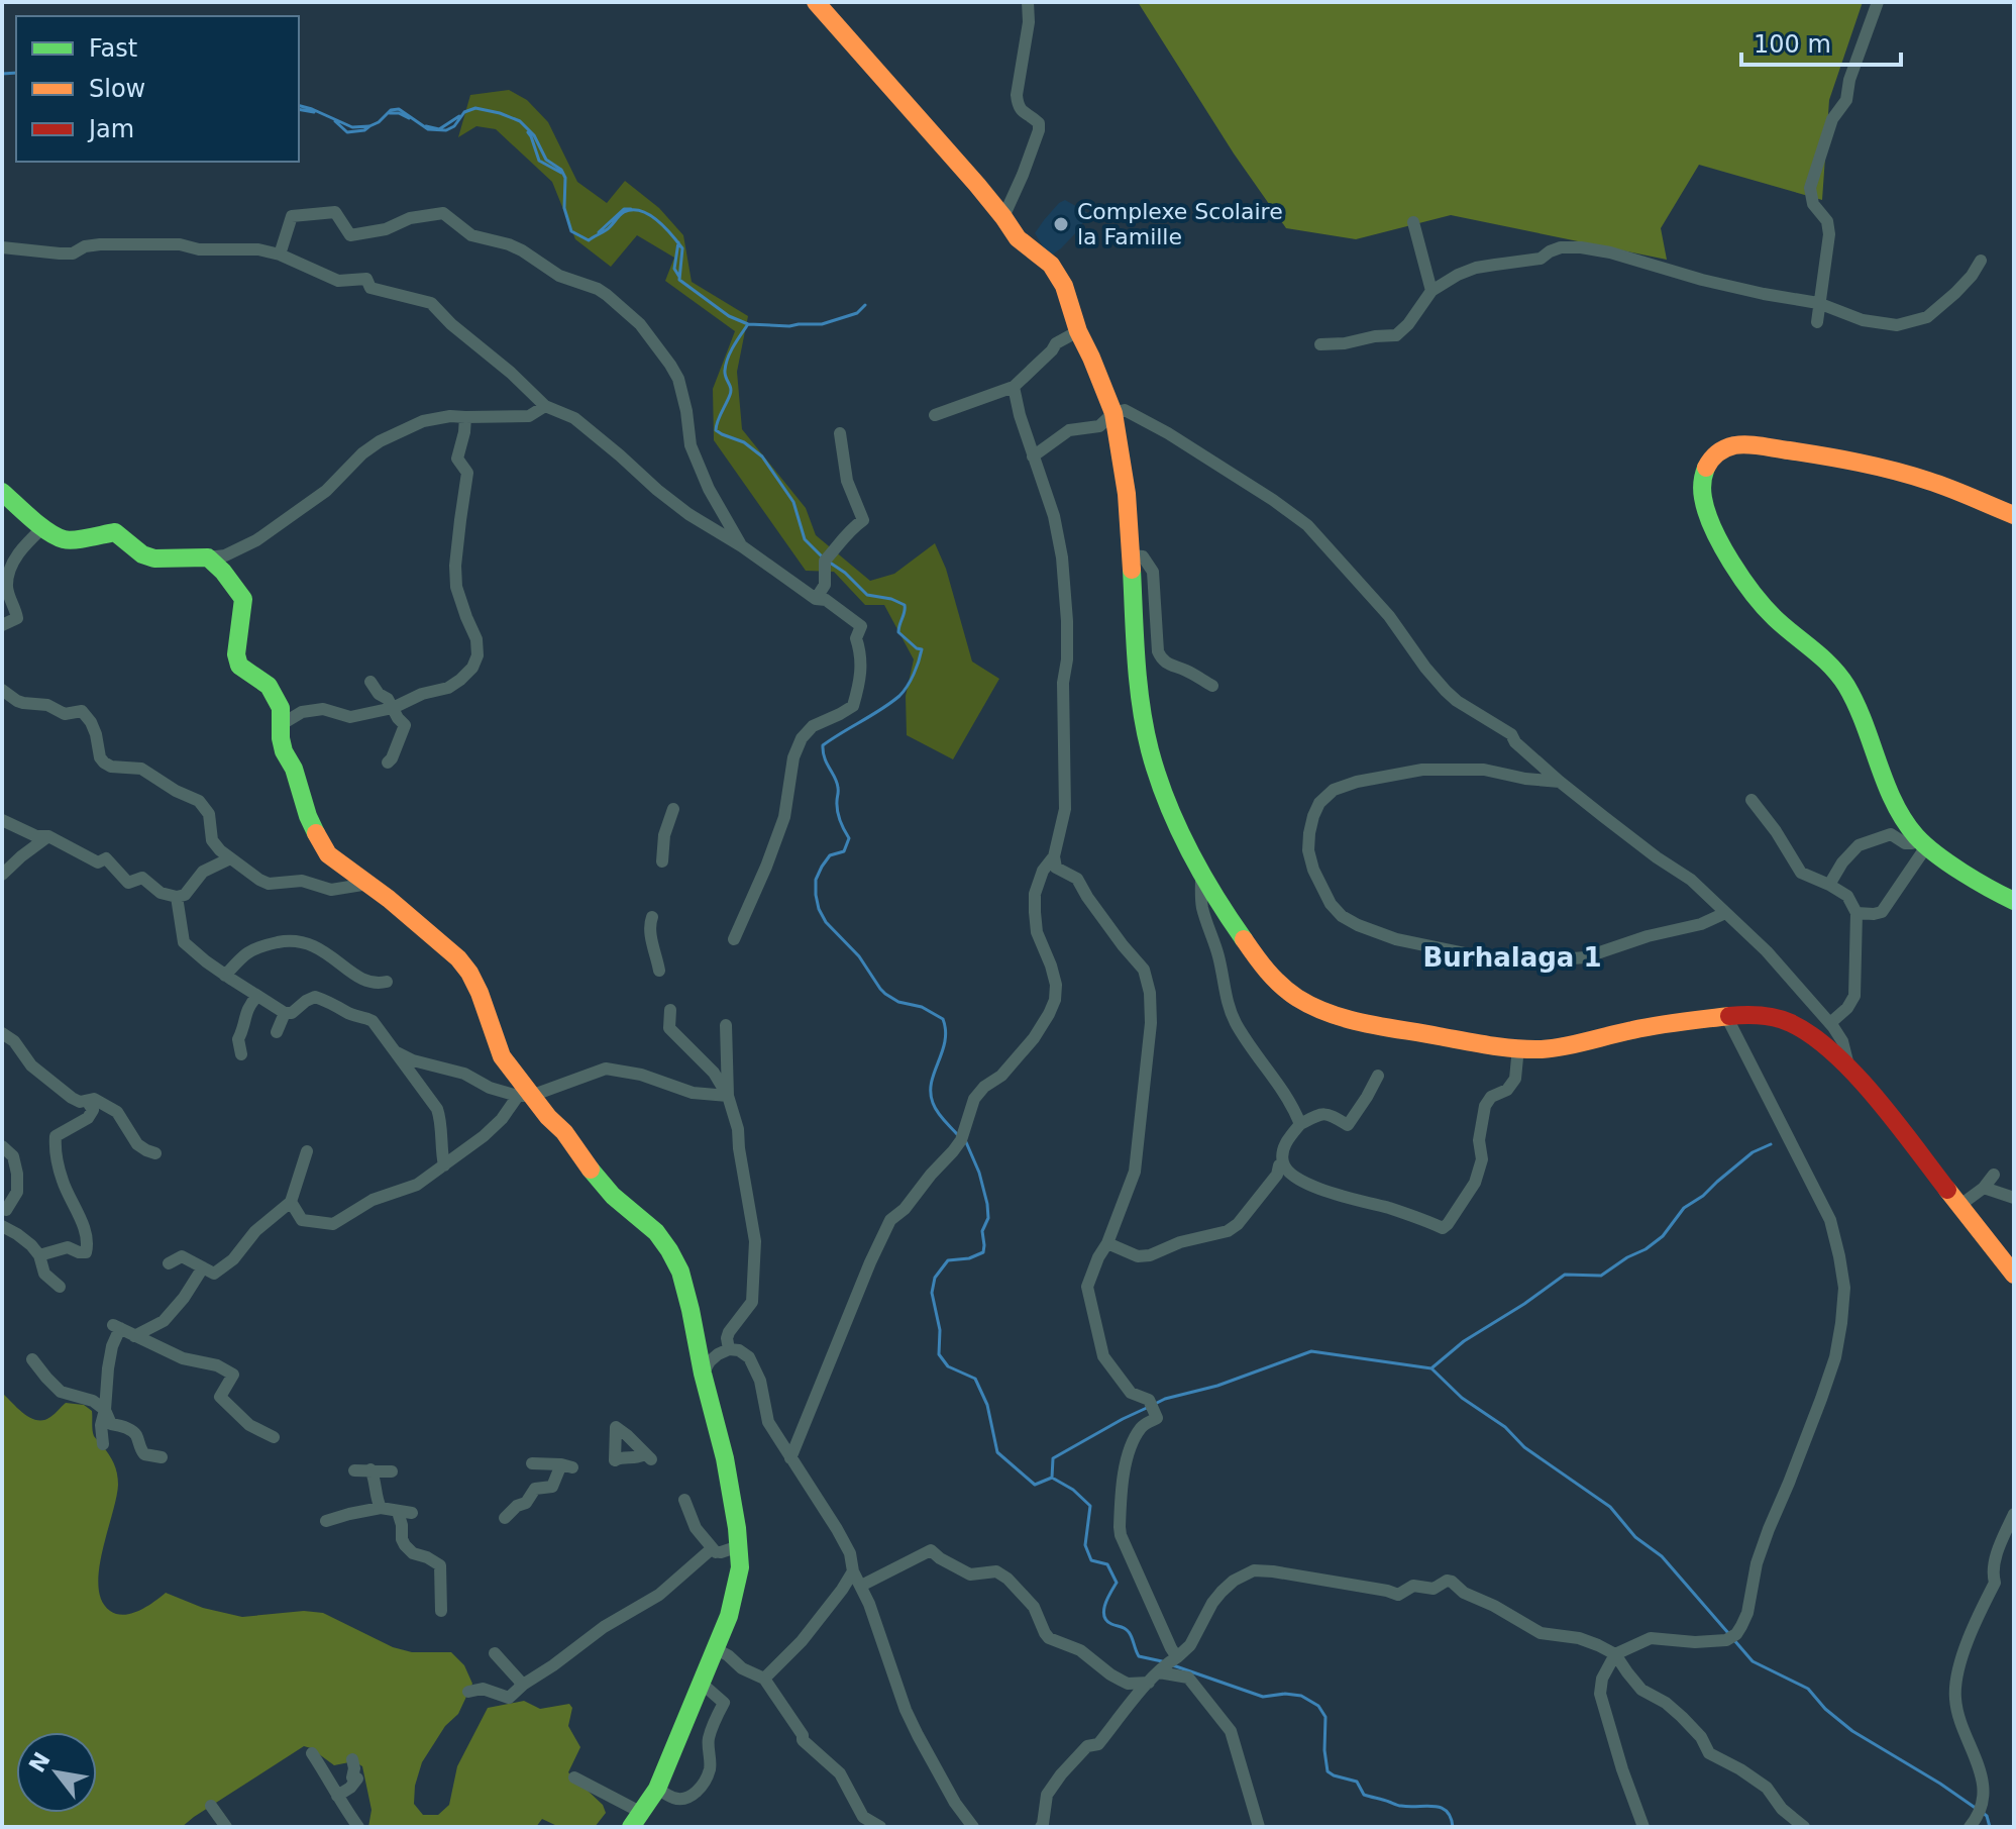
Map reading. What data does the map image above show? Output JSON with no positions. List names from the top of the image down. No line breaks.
{"districts":["Burhalaga 1"],"places":["Complexe Scolaire la Famille"],"legend":["Fast","Slow","Jam"],"scale_bar":"100 m","north":"top left"}
